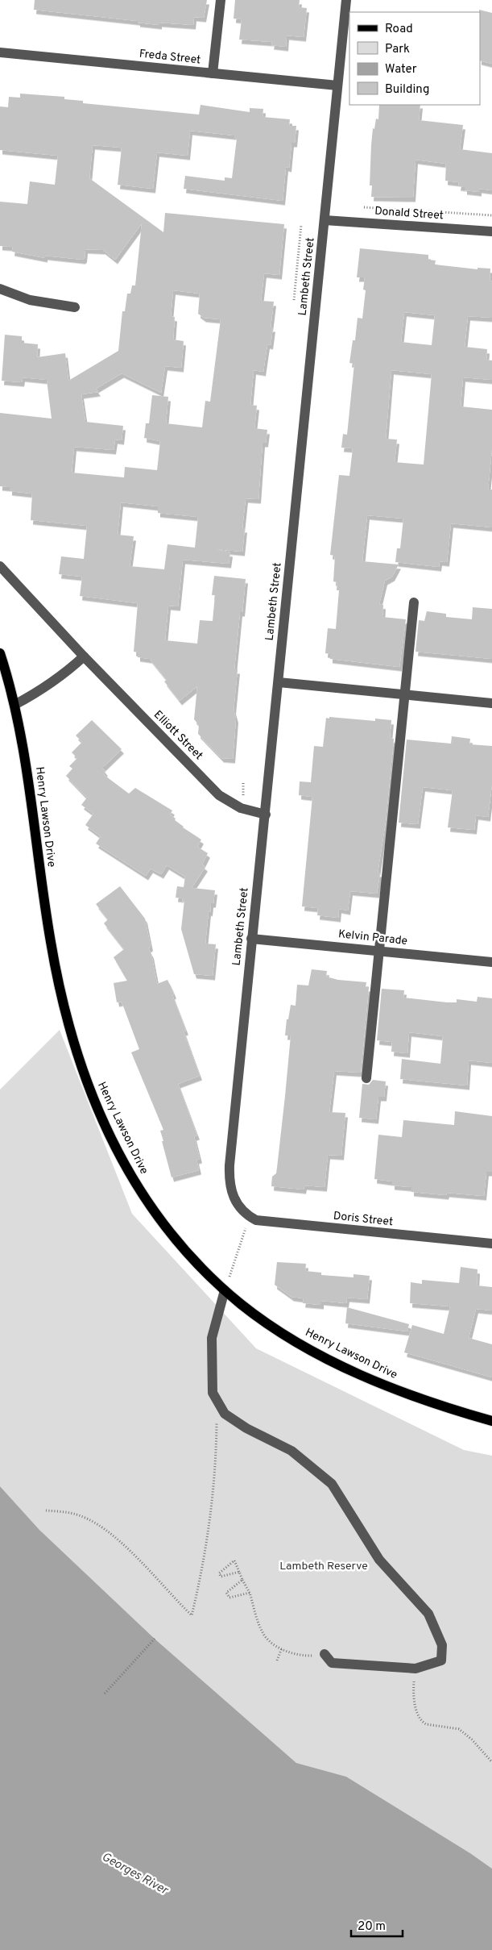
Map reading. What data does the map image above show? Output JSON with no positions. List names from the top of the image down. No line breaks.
{"streets":{"main road":["Henry Lawson Drive"],"street":["Freda Street","Donald Street","Lambeth Street","Elliott Street","Kelvin Parade","Doris Street"]},"crossings":[["Freda Street","Lambeth Street"],["Donald Street","Lambeth Street"],["Lambeth Street","Elliott Street"],["Lambeth Street","Kelvin Parade"],["Lambeth Street","Doris Street"]],"water":["Georges River"],"parks":["Lambeth Reserve"],"legend":["Road","Park","Water","Building"],"scale_bar":"20 m"}
